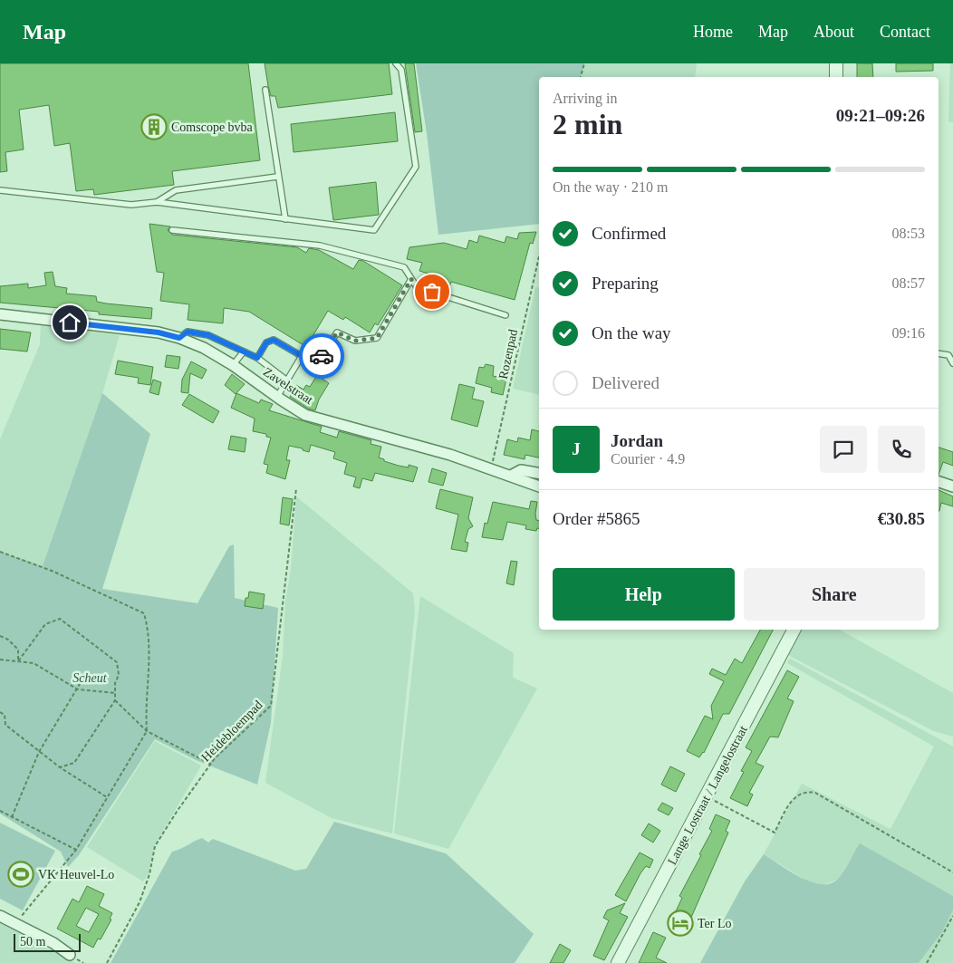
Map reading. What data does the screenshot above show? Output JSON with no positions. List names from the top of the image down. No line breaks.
{"streets":{"street":["Zavelstraat","Lange Lostraat / Langelostraat"],"path":["Rozenpad","Heidebloempad"]},"crossings":[["Rozenpad","Zavelstraat"]],"parks":["Scheut"],"places":{"building":["Comscope bvba"],"sports":["VK Heuvel-Lo"],"hotel":["Ter Lo"]},"scale_bar":"50 m","page":{"header":"Map","nav":["Home","Map","About","Contact"],"heading":["2 min","Arriving in","09:21–09:26"],"panel":["Jordan","Courier · 4.9","Order #5865","€30.85"],"bar":"On the way · 210 m","list":[["Confirmed","08:53"],["Preparing","08:57"],["On the way","09:16"],"Delivered"],"round":"J","buttons":["Help","Share"],"scale":"50 m"}}
